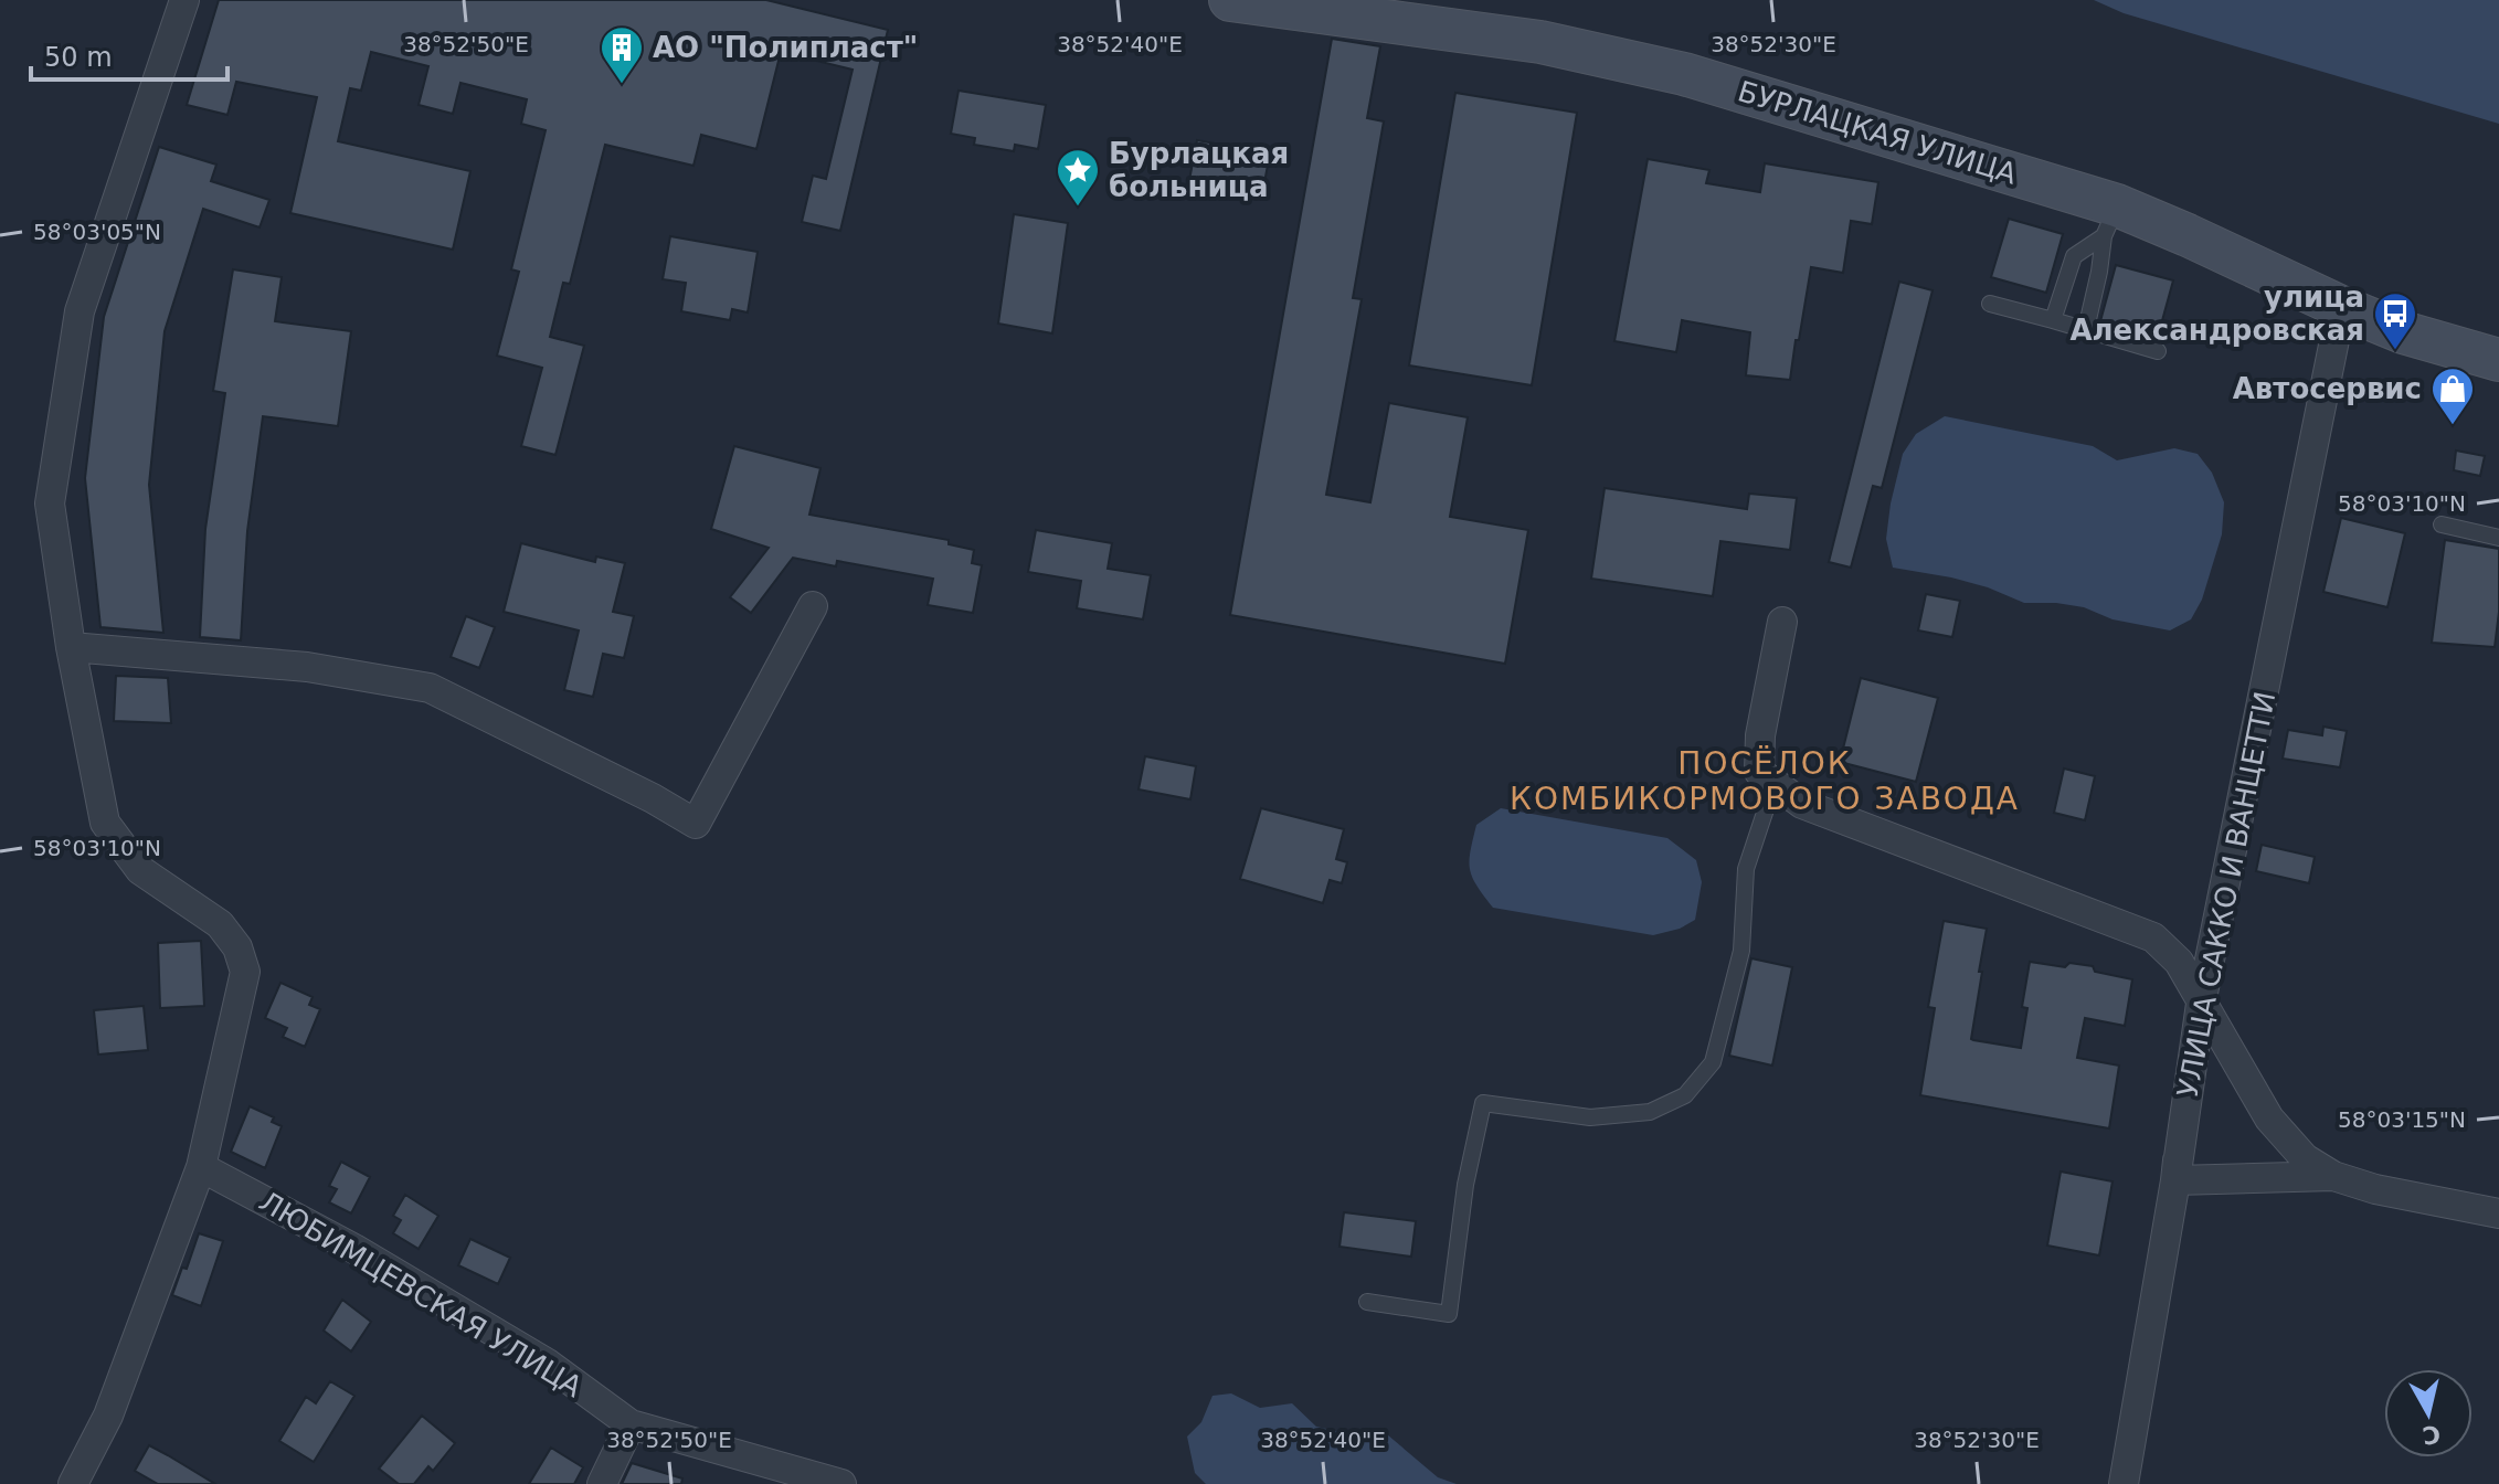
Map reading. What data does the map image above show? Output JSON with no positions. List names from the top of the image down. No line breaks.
{"streets":{"main road":["БУРЛАЦКАЯ УЛИЦА"],"street":["УЛИЦА САККО И ВАНЦЕТТИ","ЛЮБИМЦЕВСКАЯ УЛИЦА"]},"crossings":[["БУРЛАЦКАЯ УЛИЦА","УЛИЦА САККО И ВАНЦЕТТИ"]],"districts":["ПОСЁЛОК КОМБИКОРМОВОГО ЗАВОДА"],"places":{"building":["АО \"Полипласт\""],"place":["Бурлацкая больница"],"bus stop":["улица Александровская"],"shop":["Автосервис"]},"scale_bar":"50 m","north":"bottom","coordinates":["38°52'50\"E","38°52'40\"E","38°52'30\"E","58°03'05\"N","58°03'10\"N","58°03'15\"N"]}
